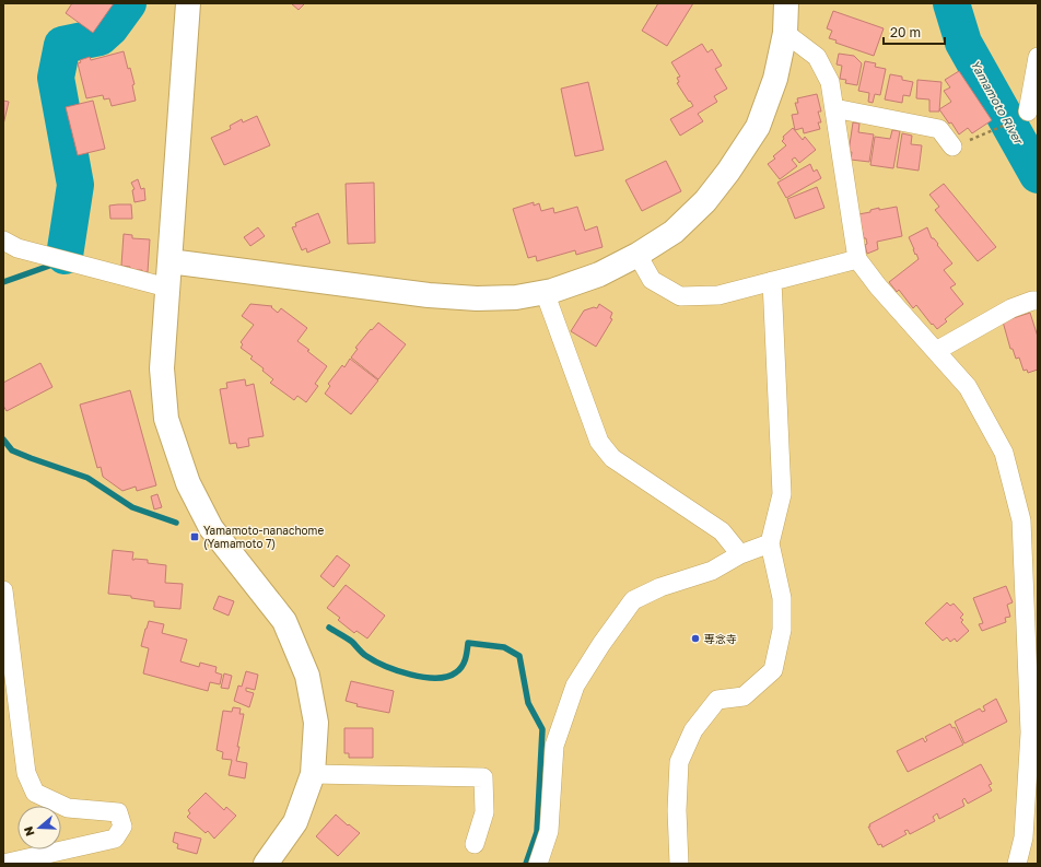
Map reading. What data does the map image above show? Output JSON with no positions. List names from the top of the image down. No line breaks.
{"water":["Yamamoto River"],"places":{"transit":["Yamamoto-nanachome (Yamamoto 7)"],"other":["専念寺"]},"scale_bar":"20 m","north":"left"}
